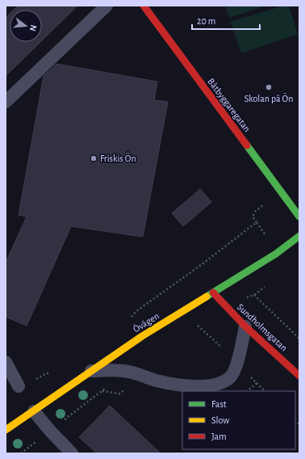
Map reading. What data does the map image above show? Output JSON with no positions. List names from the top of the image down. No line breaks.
{"streets":{"street":["Båtbyggaregatan","Övägen","Sundholmsgatan"]},"crossings":[["Övägen","Sundholmsgatan"]],"places":["Skolan på Ön","Friskis Ön"],"legend":["Fast","Slow","Jam"],"scale_bar":"20 m","north":"right"}
